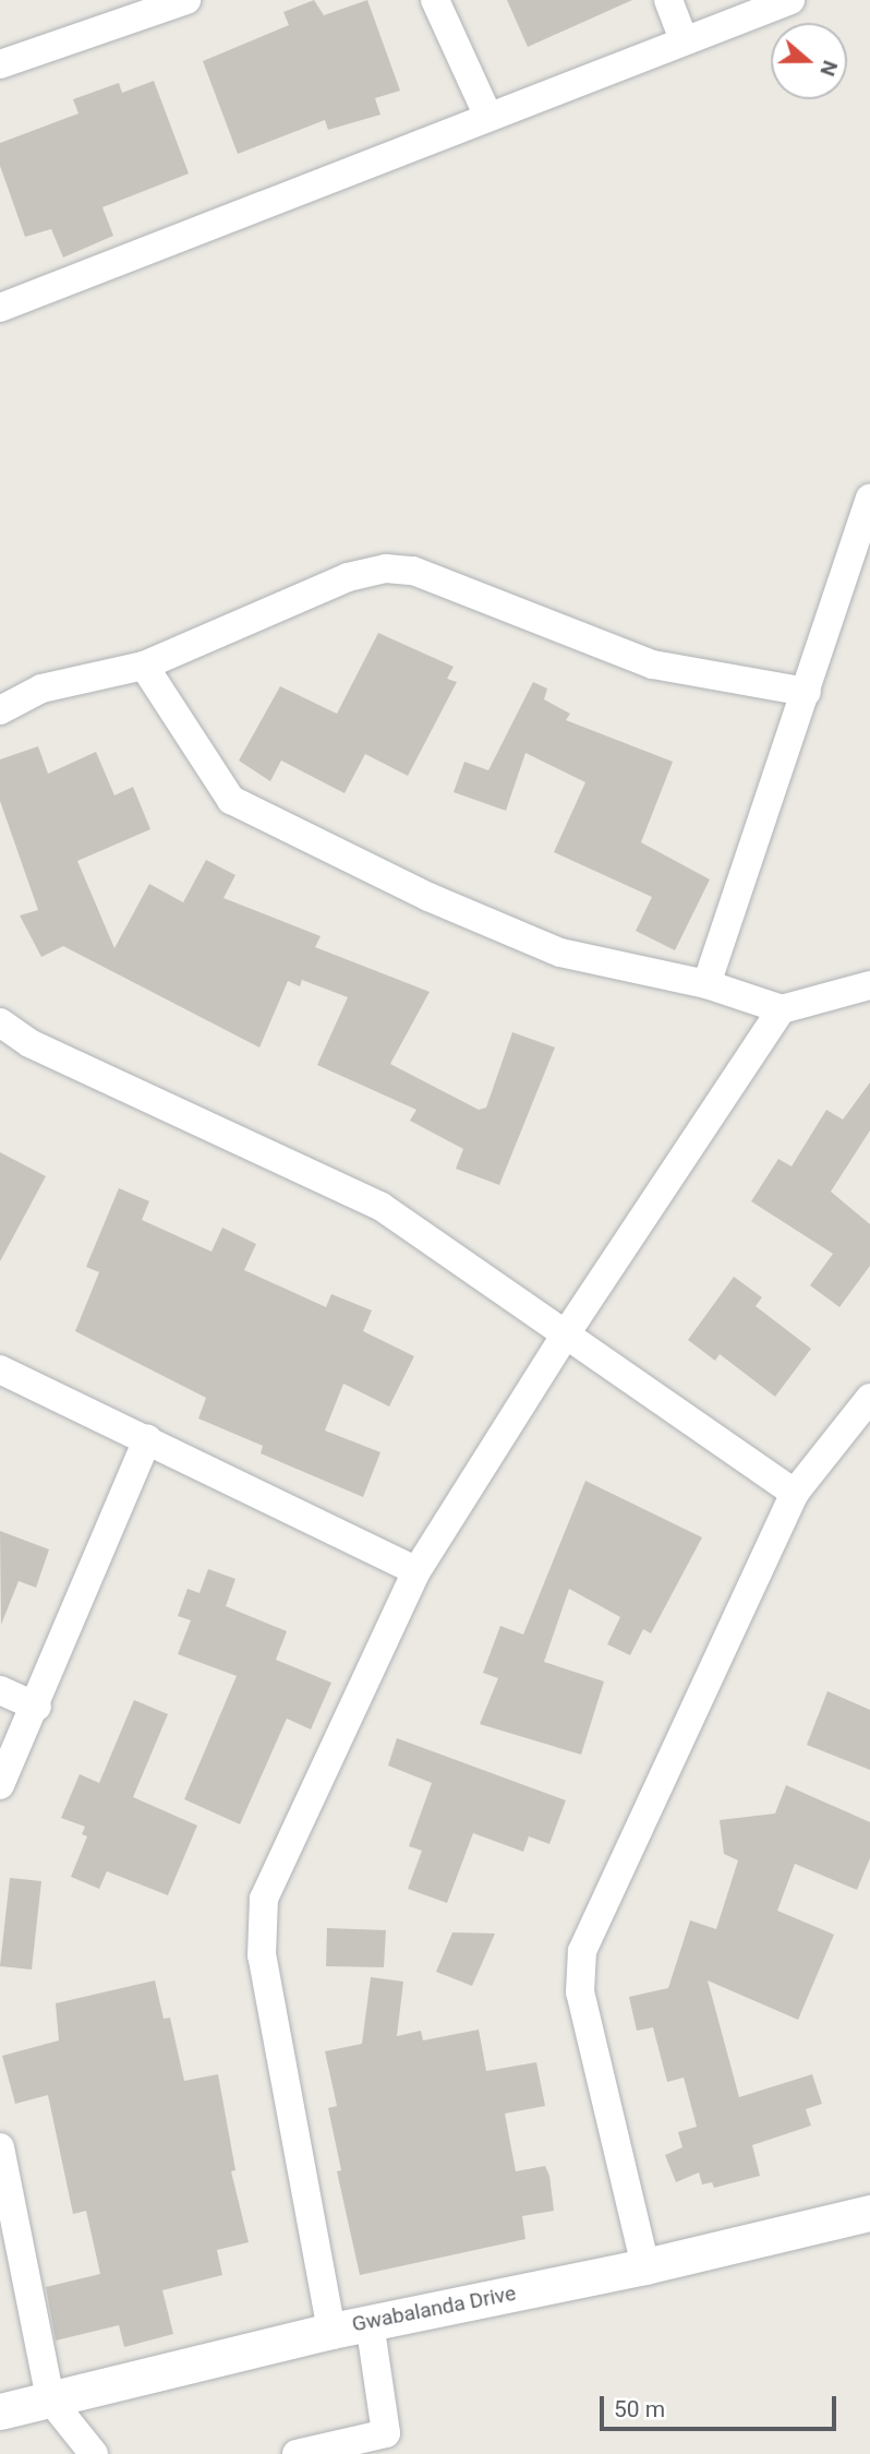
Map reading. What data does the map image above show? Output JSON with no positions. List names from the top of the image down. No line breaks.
{"streets":{"street":["Gwabalanda Drive"]},"scale_bar":"50 m","north":"right"}
